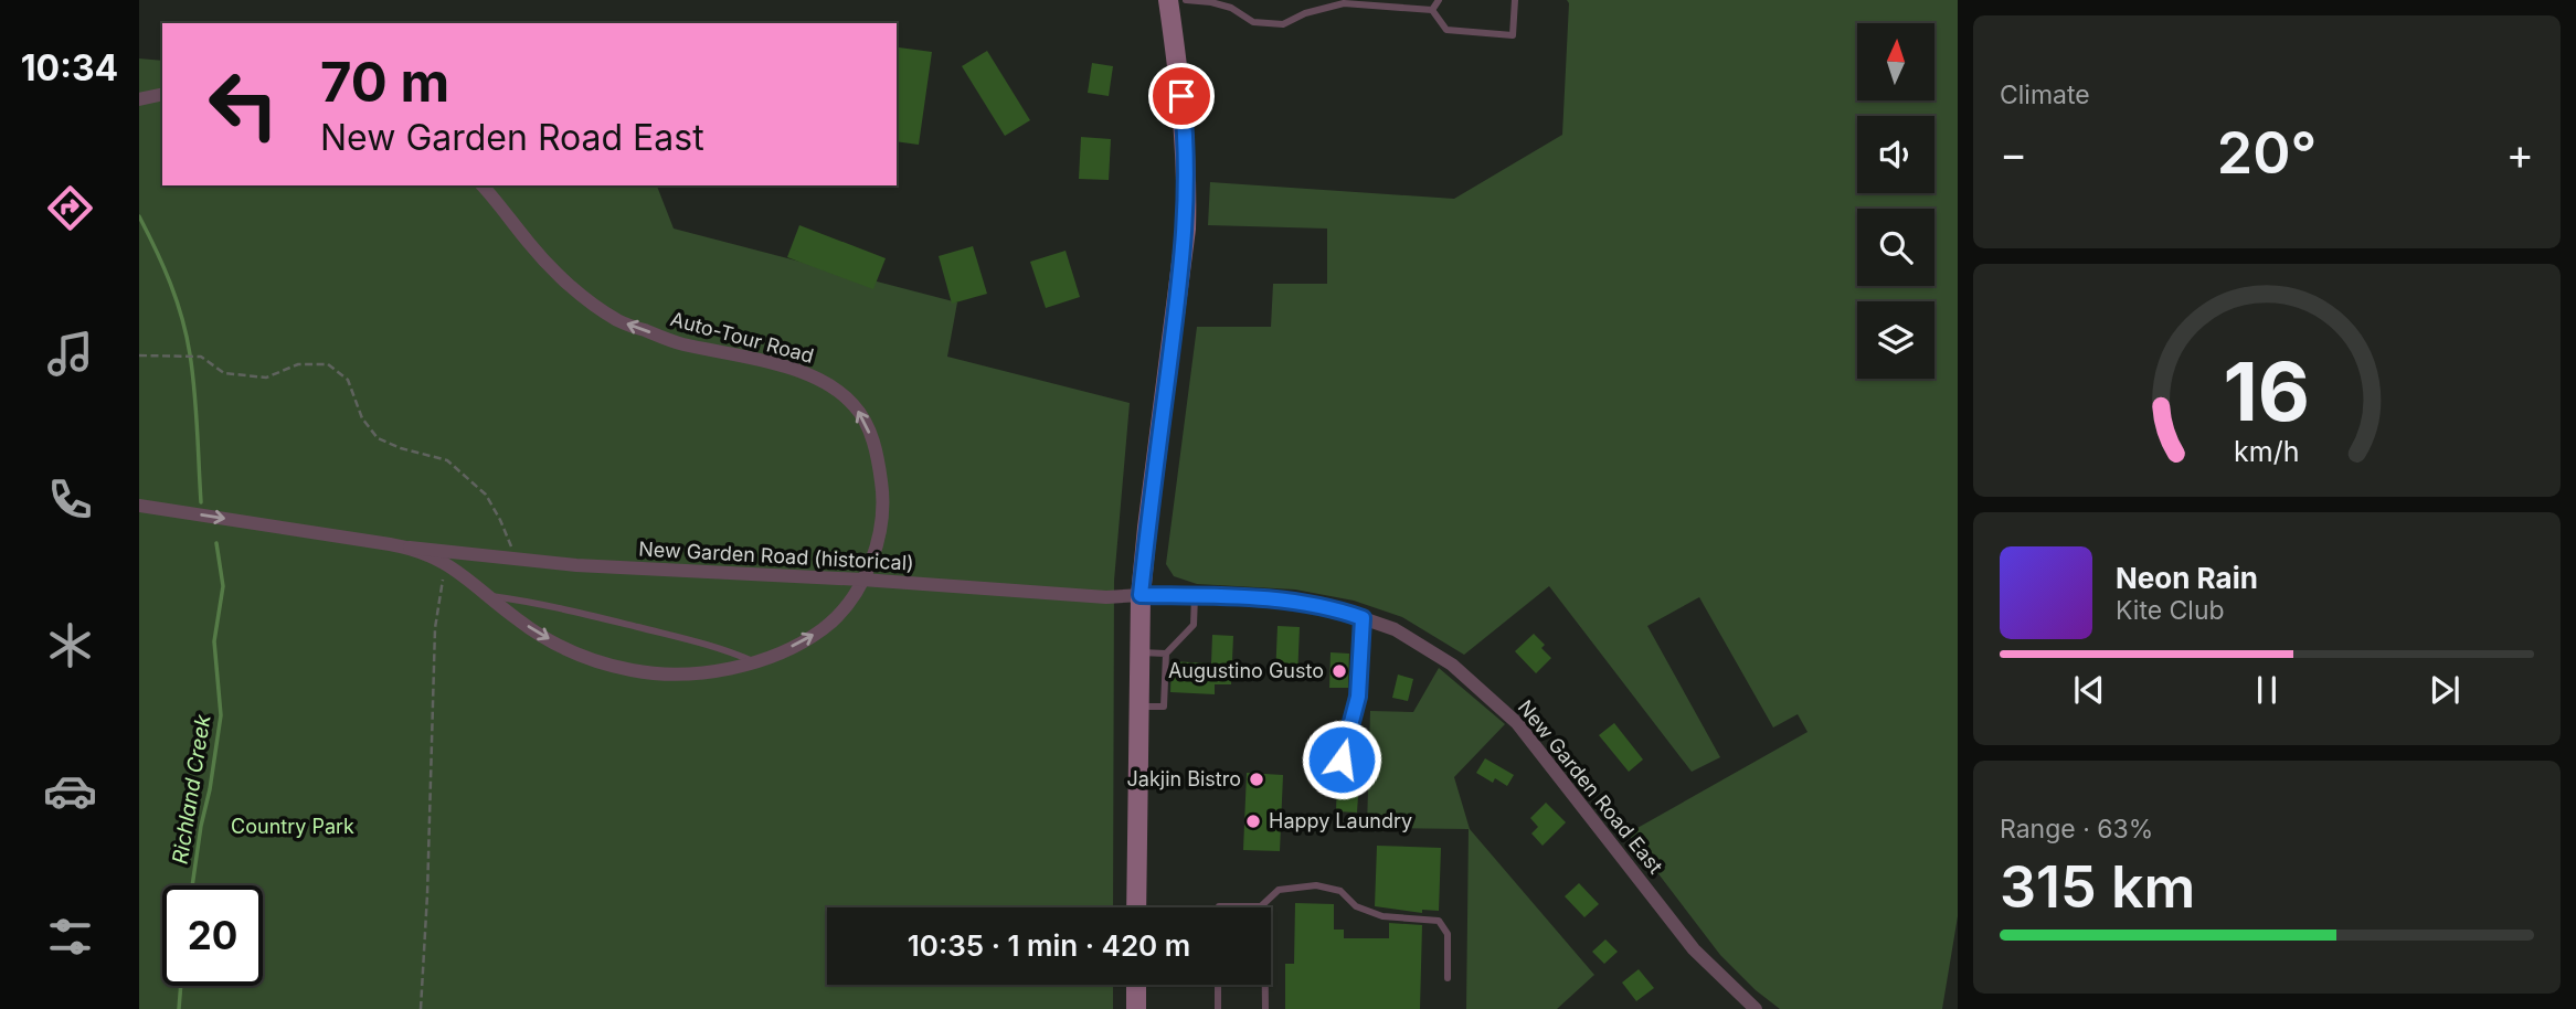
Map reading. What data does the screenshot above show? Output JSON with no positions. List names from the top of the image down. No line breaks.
{"streets":{"street":["Auto-Tour Road","New Garden Road (historical)","New Garden Road East"]},"crossings":[["Auto-Tour Road","New Garden Road (historical)"],["New Garden Road (historical)","New Garden Road East"]],"water":["Richland Creek"],"parks":["Country Park"],"places":["Augustino Gusto","Jakjin Bistro","Happy Laundry"],"north":"top","page":{"tabs":"10:34","tile":["Climate",["Range · 63%","315 km"]],"turn":["70 m","New Garden Road East"],"heat":["−","20°","+"],"song":["Neon Rain","Kite Club"],"limit":"20","trip":"10:35 · 1 min · 420 m","gauge":["16","km/h"]}}
